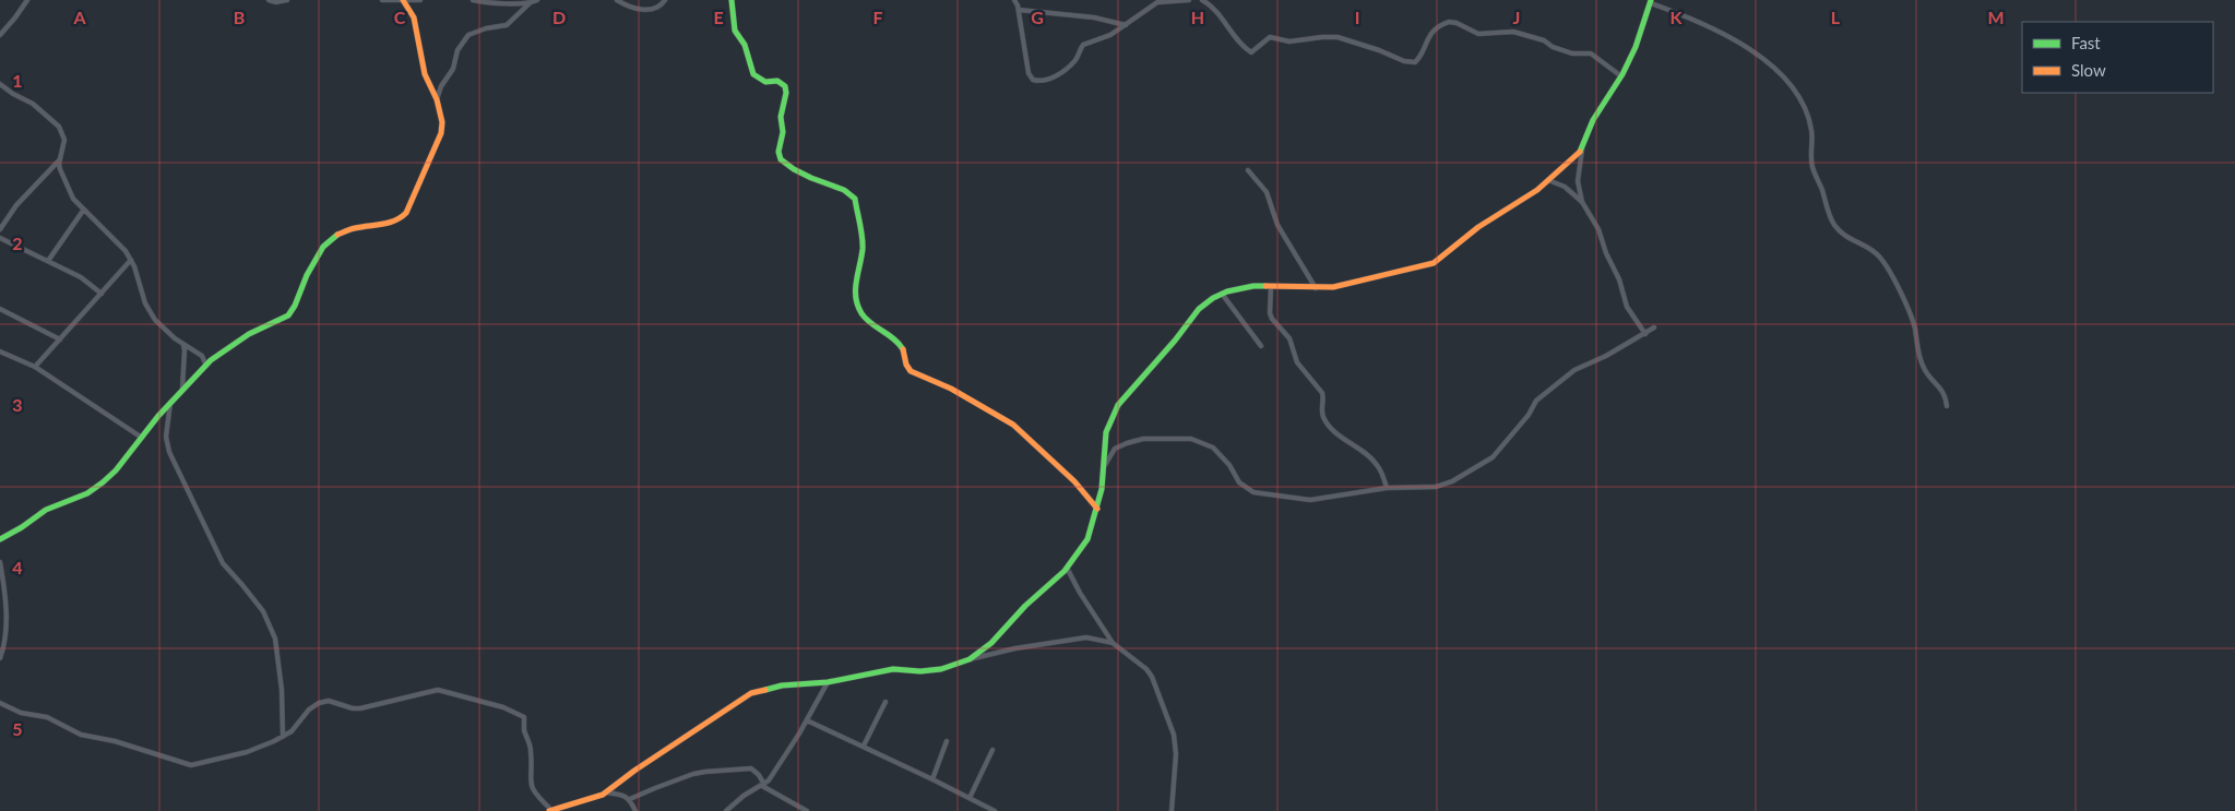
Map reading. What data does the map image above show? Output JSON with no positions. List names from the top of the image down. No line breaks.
{"legend":["Fast","Slow"],"grid":{"columns":["A","B","C","D","E","F","G","H","I","J","K","L","M"],"rows":["1","2","3","4","5"]}}
